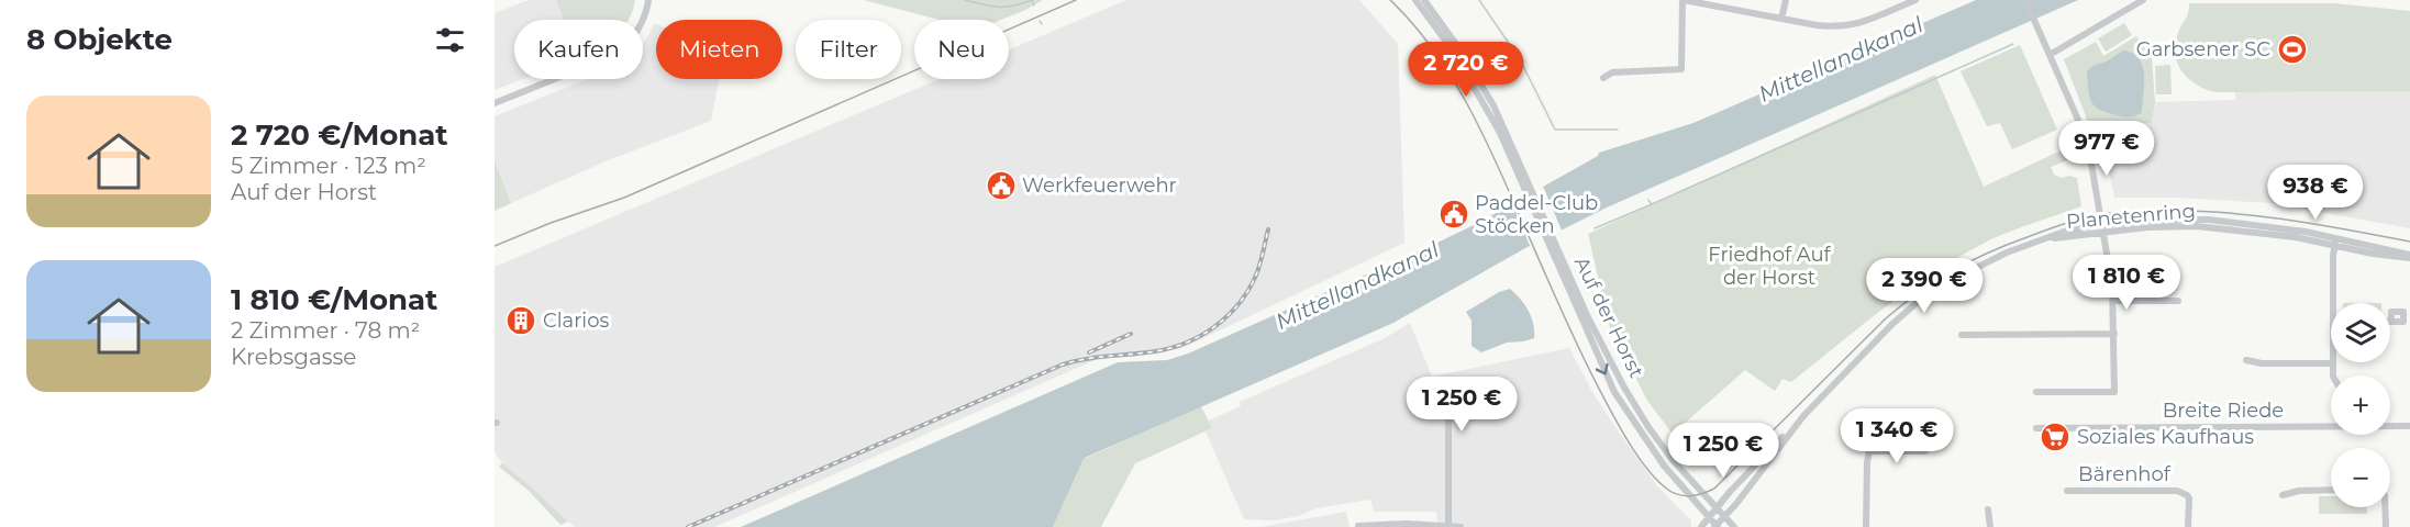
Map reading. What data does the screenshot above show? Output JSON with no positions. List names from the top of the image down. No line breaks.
{"streets":{"street":["Planetenring","Auf der Horst","Breite Riede","Bärenhof"]},"crossings":[["Planetenring","Auf der Horst"]],"water":["Mittellandkanal"],"parks":["Friedhof Auf der Horst"],"places":{"sports":["Garbsener SC"],"public building":["Werkfeuerwehr","Paddel-Club Stöcken"],"building":["Clarios"],"supermarket":["Soziales Kaufhaus"]},"page":{"heading":"8 Objekte","chip":["Kaufen","Mieten","Filter","Neu"],"price":["2 720 €","977 €","938 €","1 810 €","2 390 €","1 250 €","1 340 €","1 250 €"],"list":[{"name":"2 720 €/Monat","note":"5 Zimmer · 123 m² · Auf der Horst"},{"name":"1 810 €/Monat","note":"2 Zimmer · 78 m² · Krebsgasse"}],"map_buttons":["+","−"]}}
